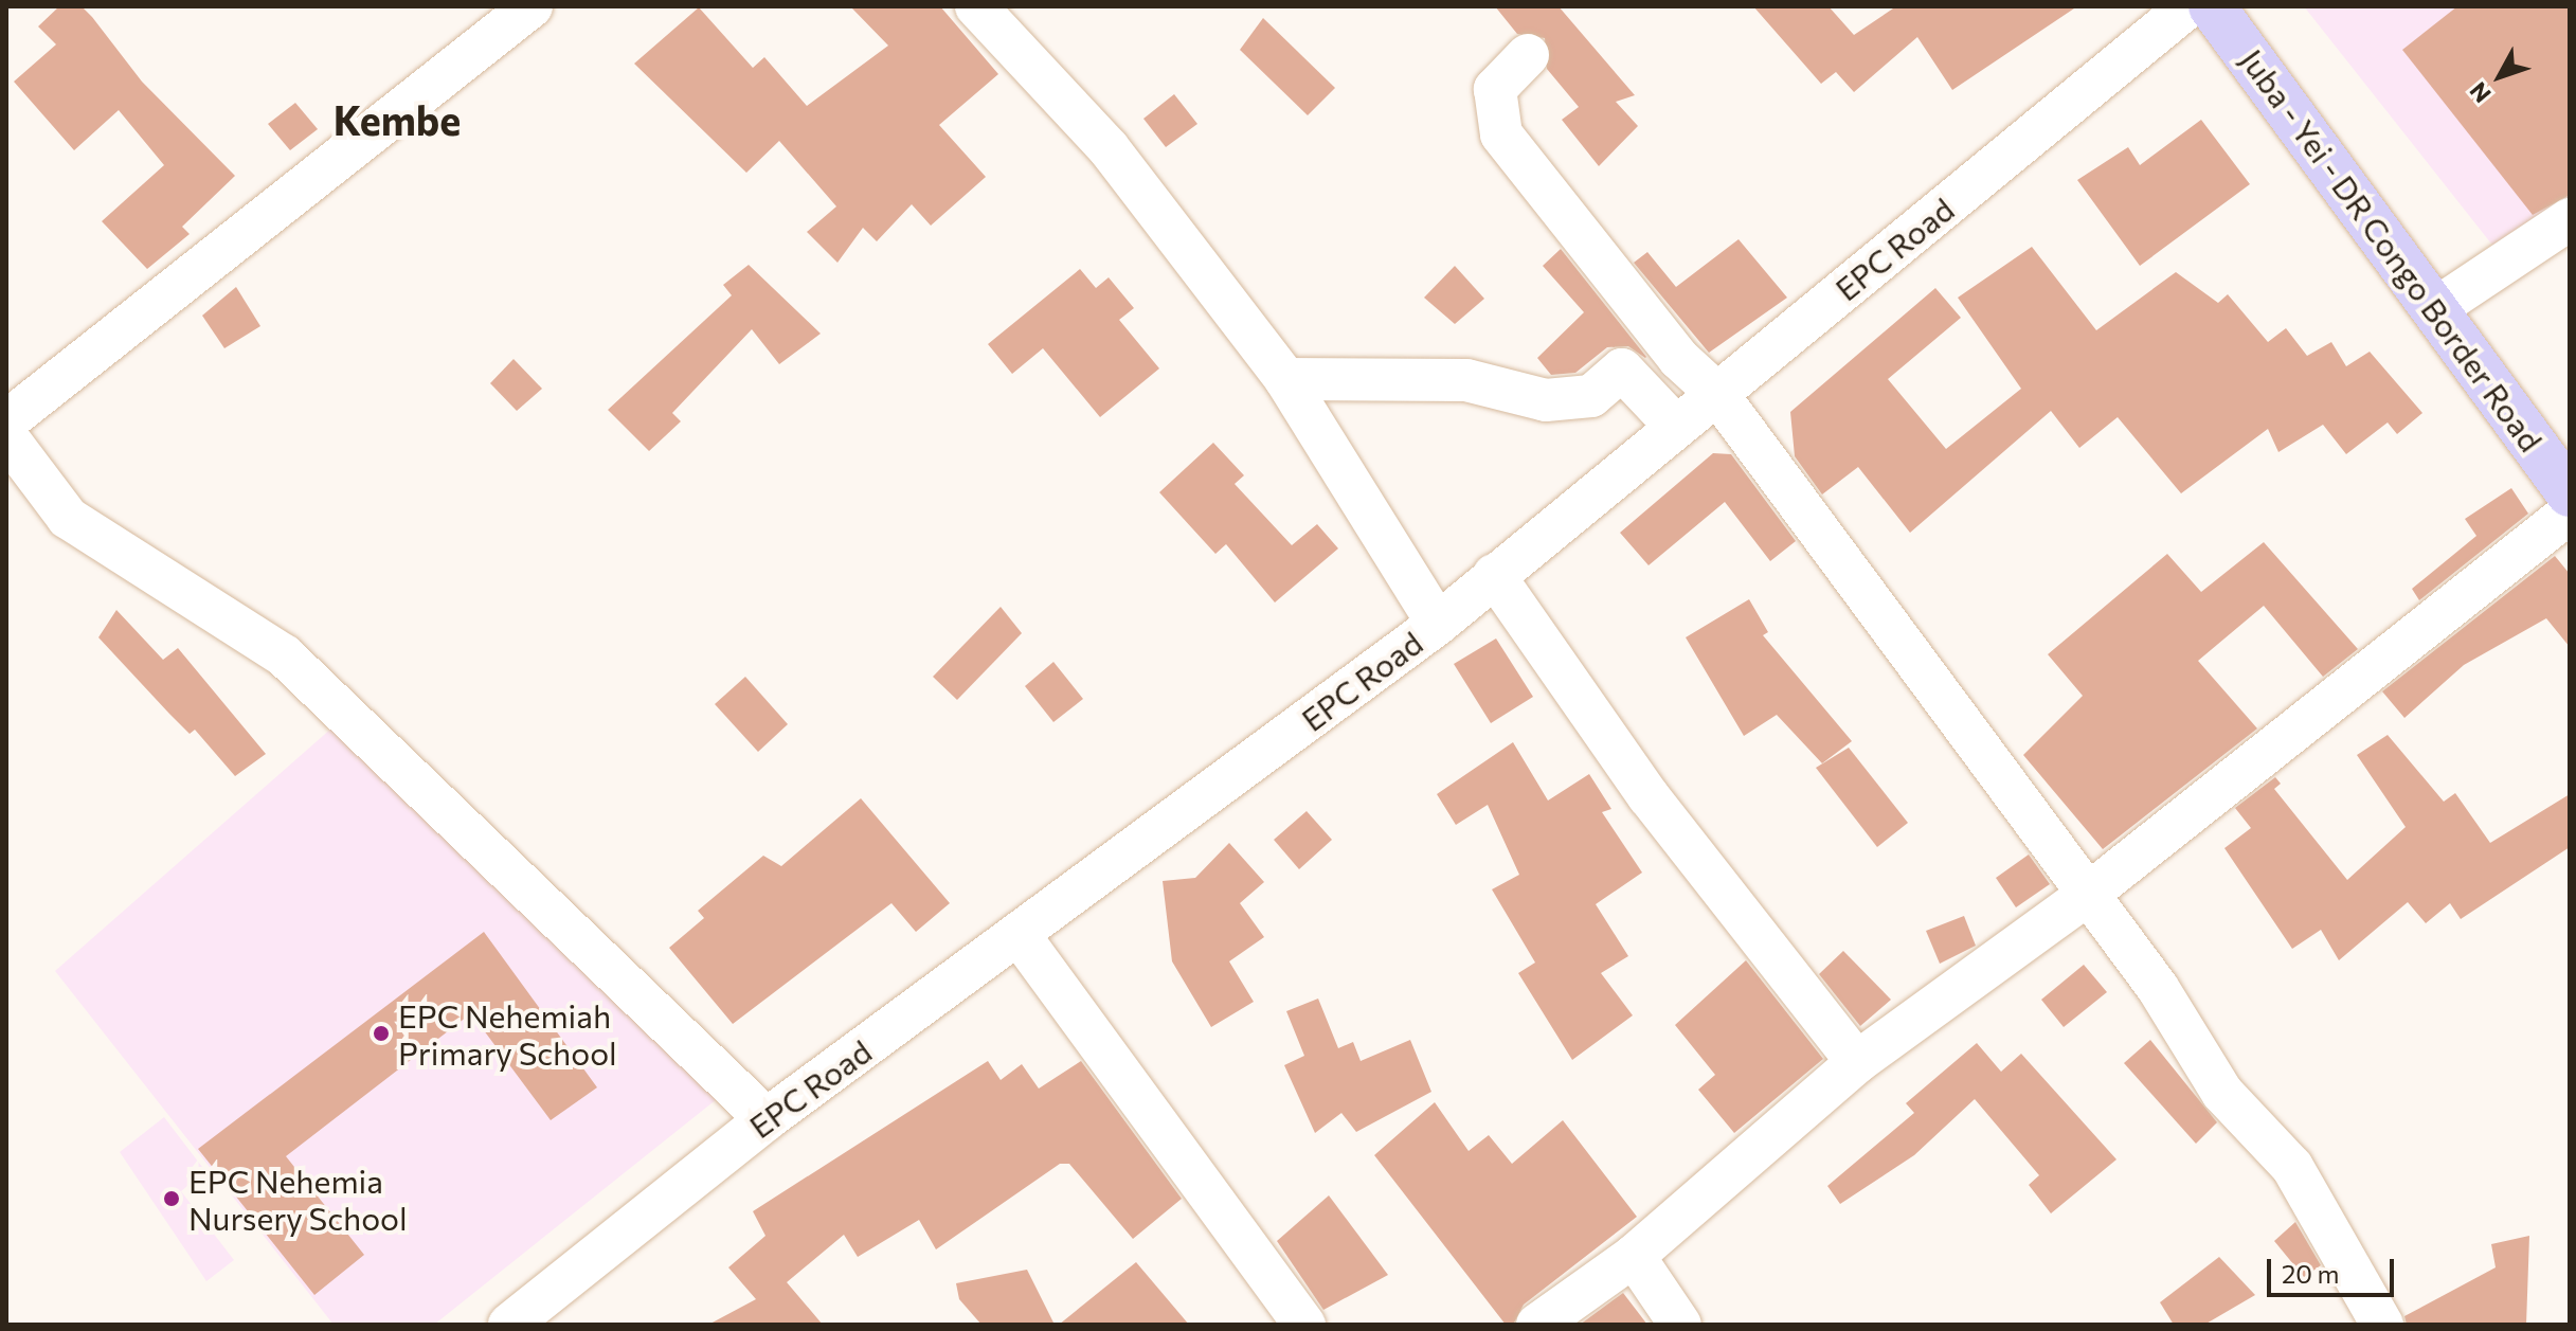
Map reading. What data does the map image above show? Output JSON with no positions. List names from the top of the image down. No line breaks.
{"streets":{"main road":["Juba - Yei - DR Congo Border Road"],"street":["EPC Road"]},"districts":["Kembe"],"places":["EPC Nehemiah Primary School","EPC Nehemia Nursery School"],"scale_bar":"20 m","north":"bottom left"}
